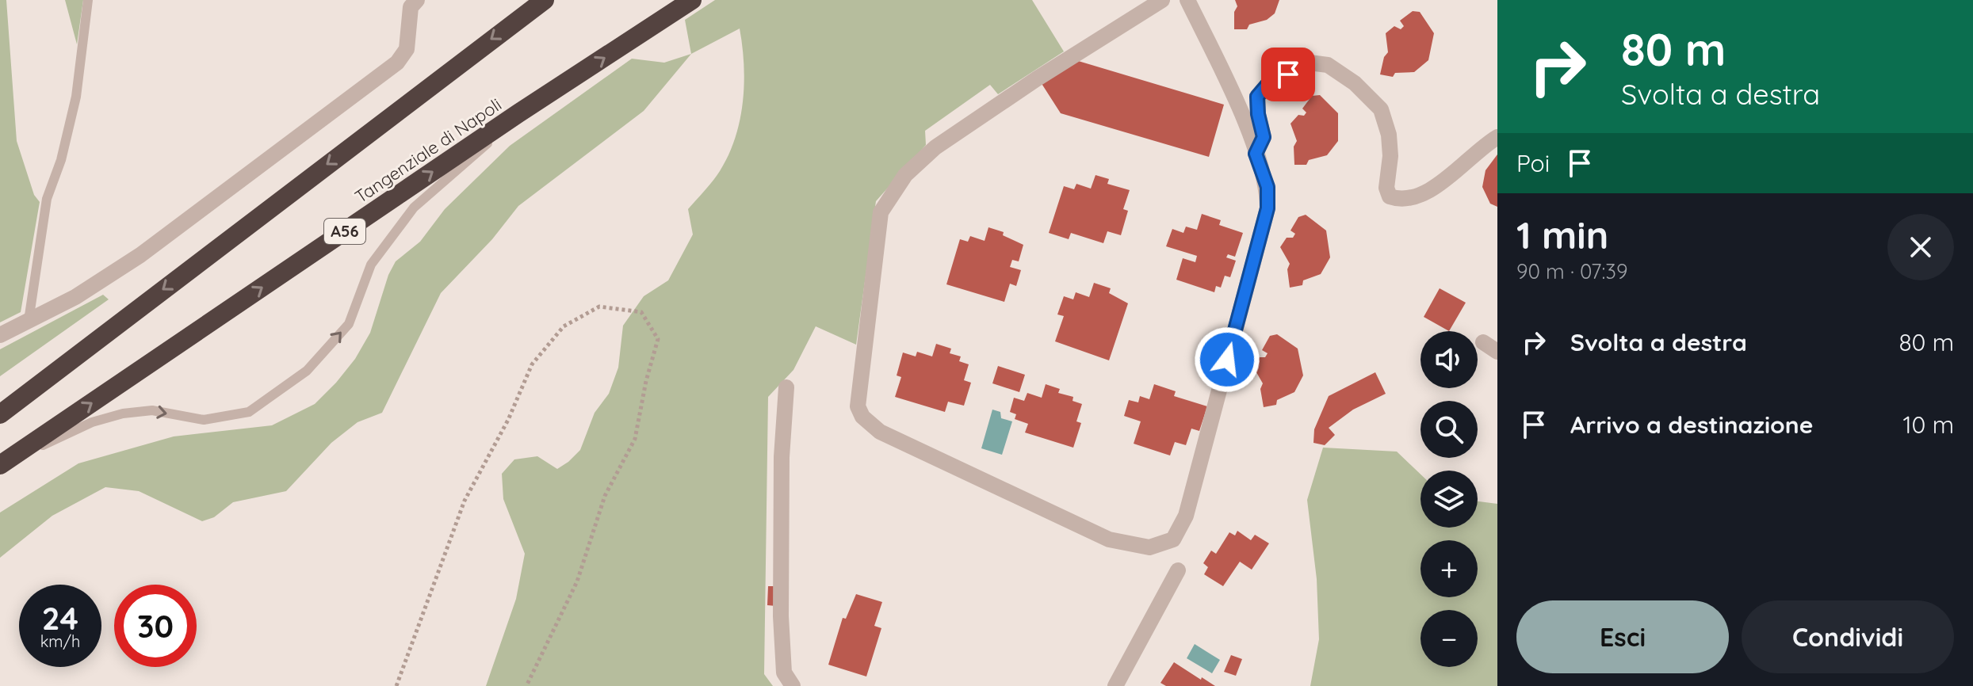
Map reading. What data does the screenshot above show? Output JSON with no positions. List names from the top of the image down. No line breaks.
{"streets":{"highway":["Tangenziale di Napoli","A56"]},"page":{"turn":["80 m","Svolta a destra"],"then":"Poi","heading":["1 min","90 m · 07:39"],"list":[{"name":"Svolta a destra","value":"80 m"},{"name":"Arrivo a destinazione","value":"10 m"}],"map_buttons":["+","−"],"speed":"24 km/h","limit":"30","buttons":["Esci","Condividi"]}}
